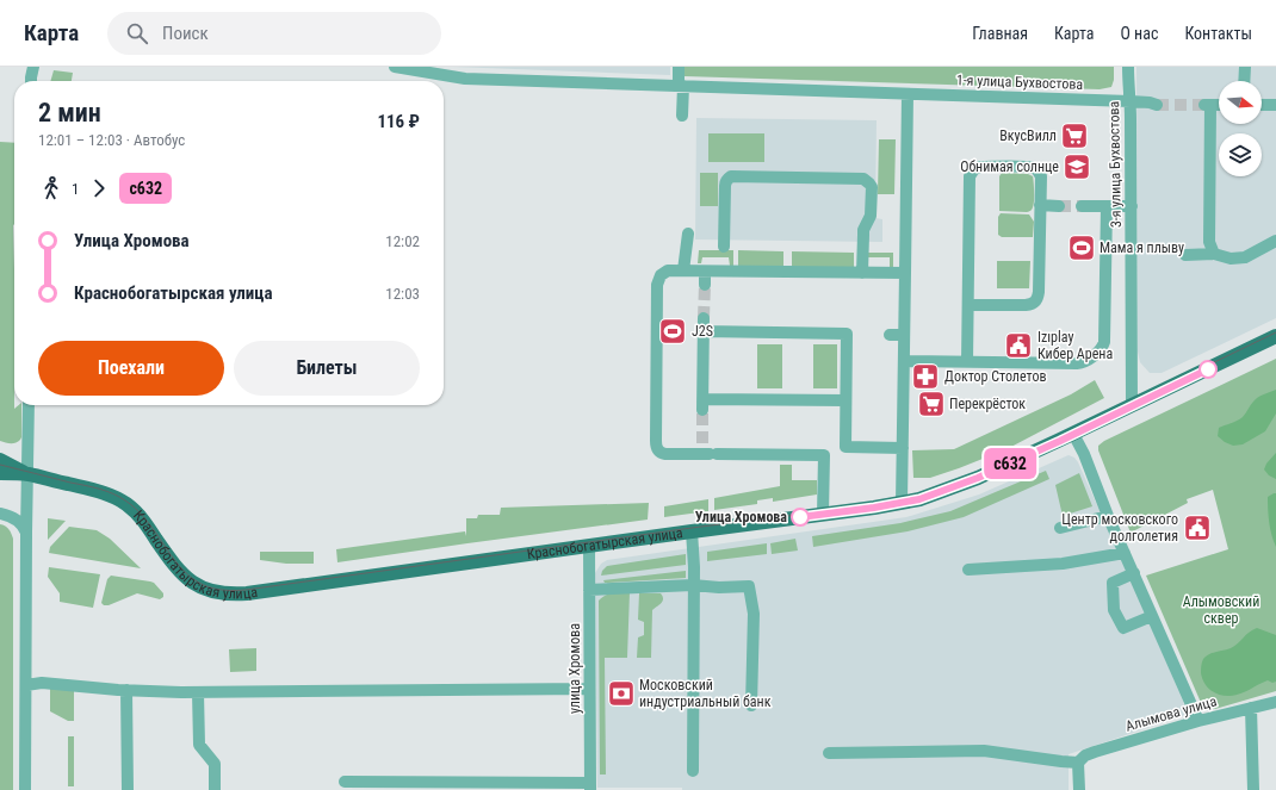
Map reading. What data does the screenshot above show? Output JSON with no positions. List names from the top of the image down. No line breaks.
{"streets":{"main road":["Краснобогатырская улица"],"street":["1-я улица Бухвостова","3-я улица Бухвостова","улица Хромова","Алымова улица"]},"crossings":[["1-я улица Бухвостова","3-я улица Бухвостова"],["3-я улица Бухвостова","Краснобогатырская улица"],["Краснобогатырская улица","улица Хромова"]],"parks":["Алымовский сквер"],"places":{"supermarket":["ВкусВилл","Перекрёсток"],"school or university":["Обнимая солнце"],"sports":["Мама я плыву","J2S"],"public building":["Izıplay Кибер Арена","Центр московского долголетия"],"pharmacy":["Доктор Столетов"],"other":["Улица Хромова"],"bank":["Московский индустриальный банк"]},"lines":["bus line с632"],"north":"right","page":{"header":"Карта","search":"Поиск","nav":["Главная","Карта","О нас","Контакты"],"on_map":"с632","heading":["2 мин","12:01 – 12:03 · Автобус","116 ₽"],"legs":["1","с632"],"list":[{"name":"Улица Хромова","value":"12:02"},{"name":"Краснобогатырская улица","value":"12:03"}],"buttons":["Поехали","Билеты"]}}
